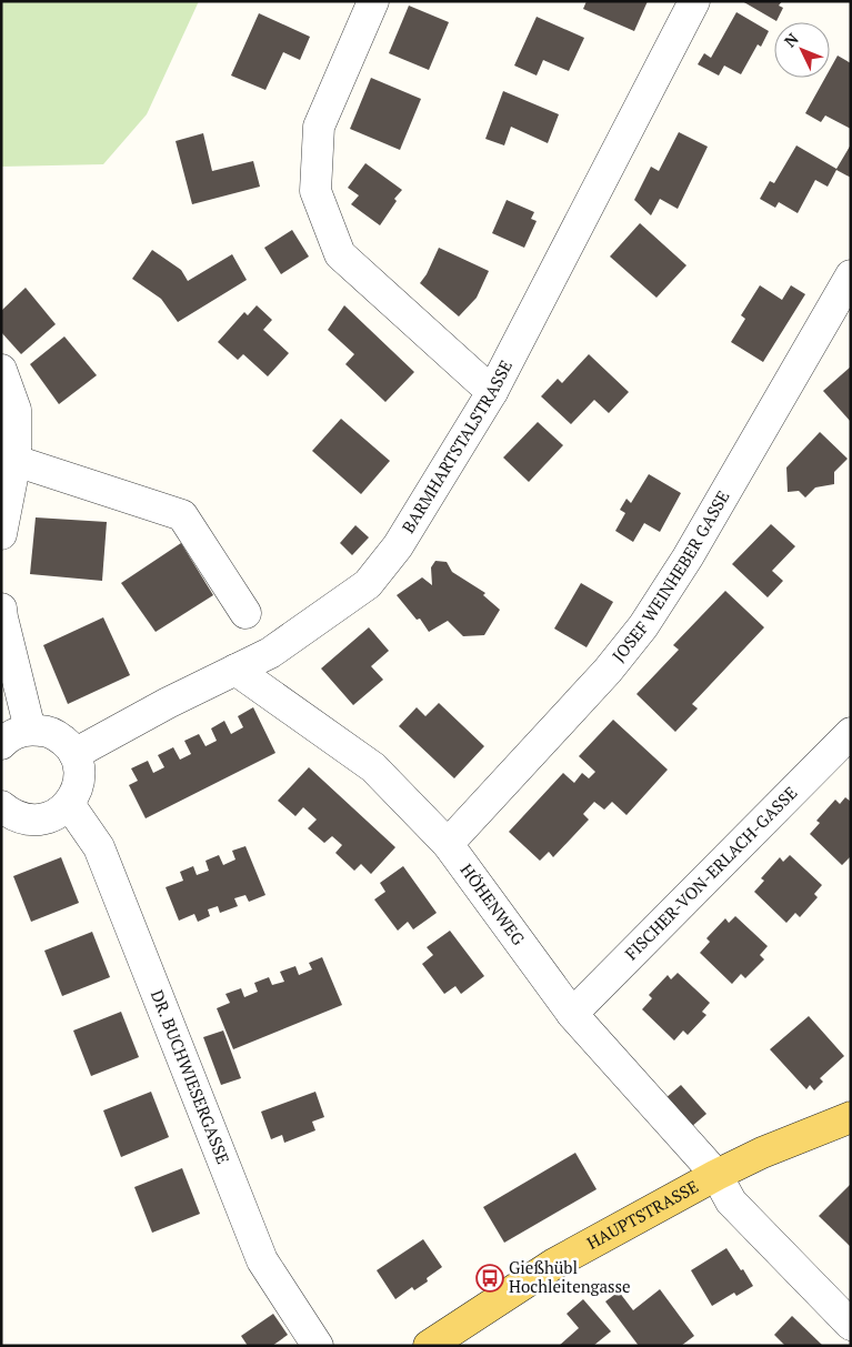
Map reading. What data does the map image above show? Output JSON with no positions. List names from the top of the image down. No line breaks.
{"streets":{"main road":["HAUPTSTRASSE"],"street":["BARMHARTSTALSTRASSE","JOSEF WEINHEBER GASSE","FISCHER-VON-ERLACH-GASSE","HÖHENWEG","DR. BUCHWIESERGASSE"]},"crossings":[["BARMHARTSTALSTRASSE","HÖHENWEG"],["JOSEF WEINHEBER GASSE","HÖHENWEG"],["FISCHER-VON-ERLACH-GASSE","HÖHENWEG"],["HÖHENWEG","HAUPTSTRASSE"]],"places":{"bus stop":["Gießhübl Hochleitengasse"]},"north":"top left"}
